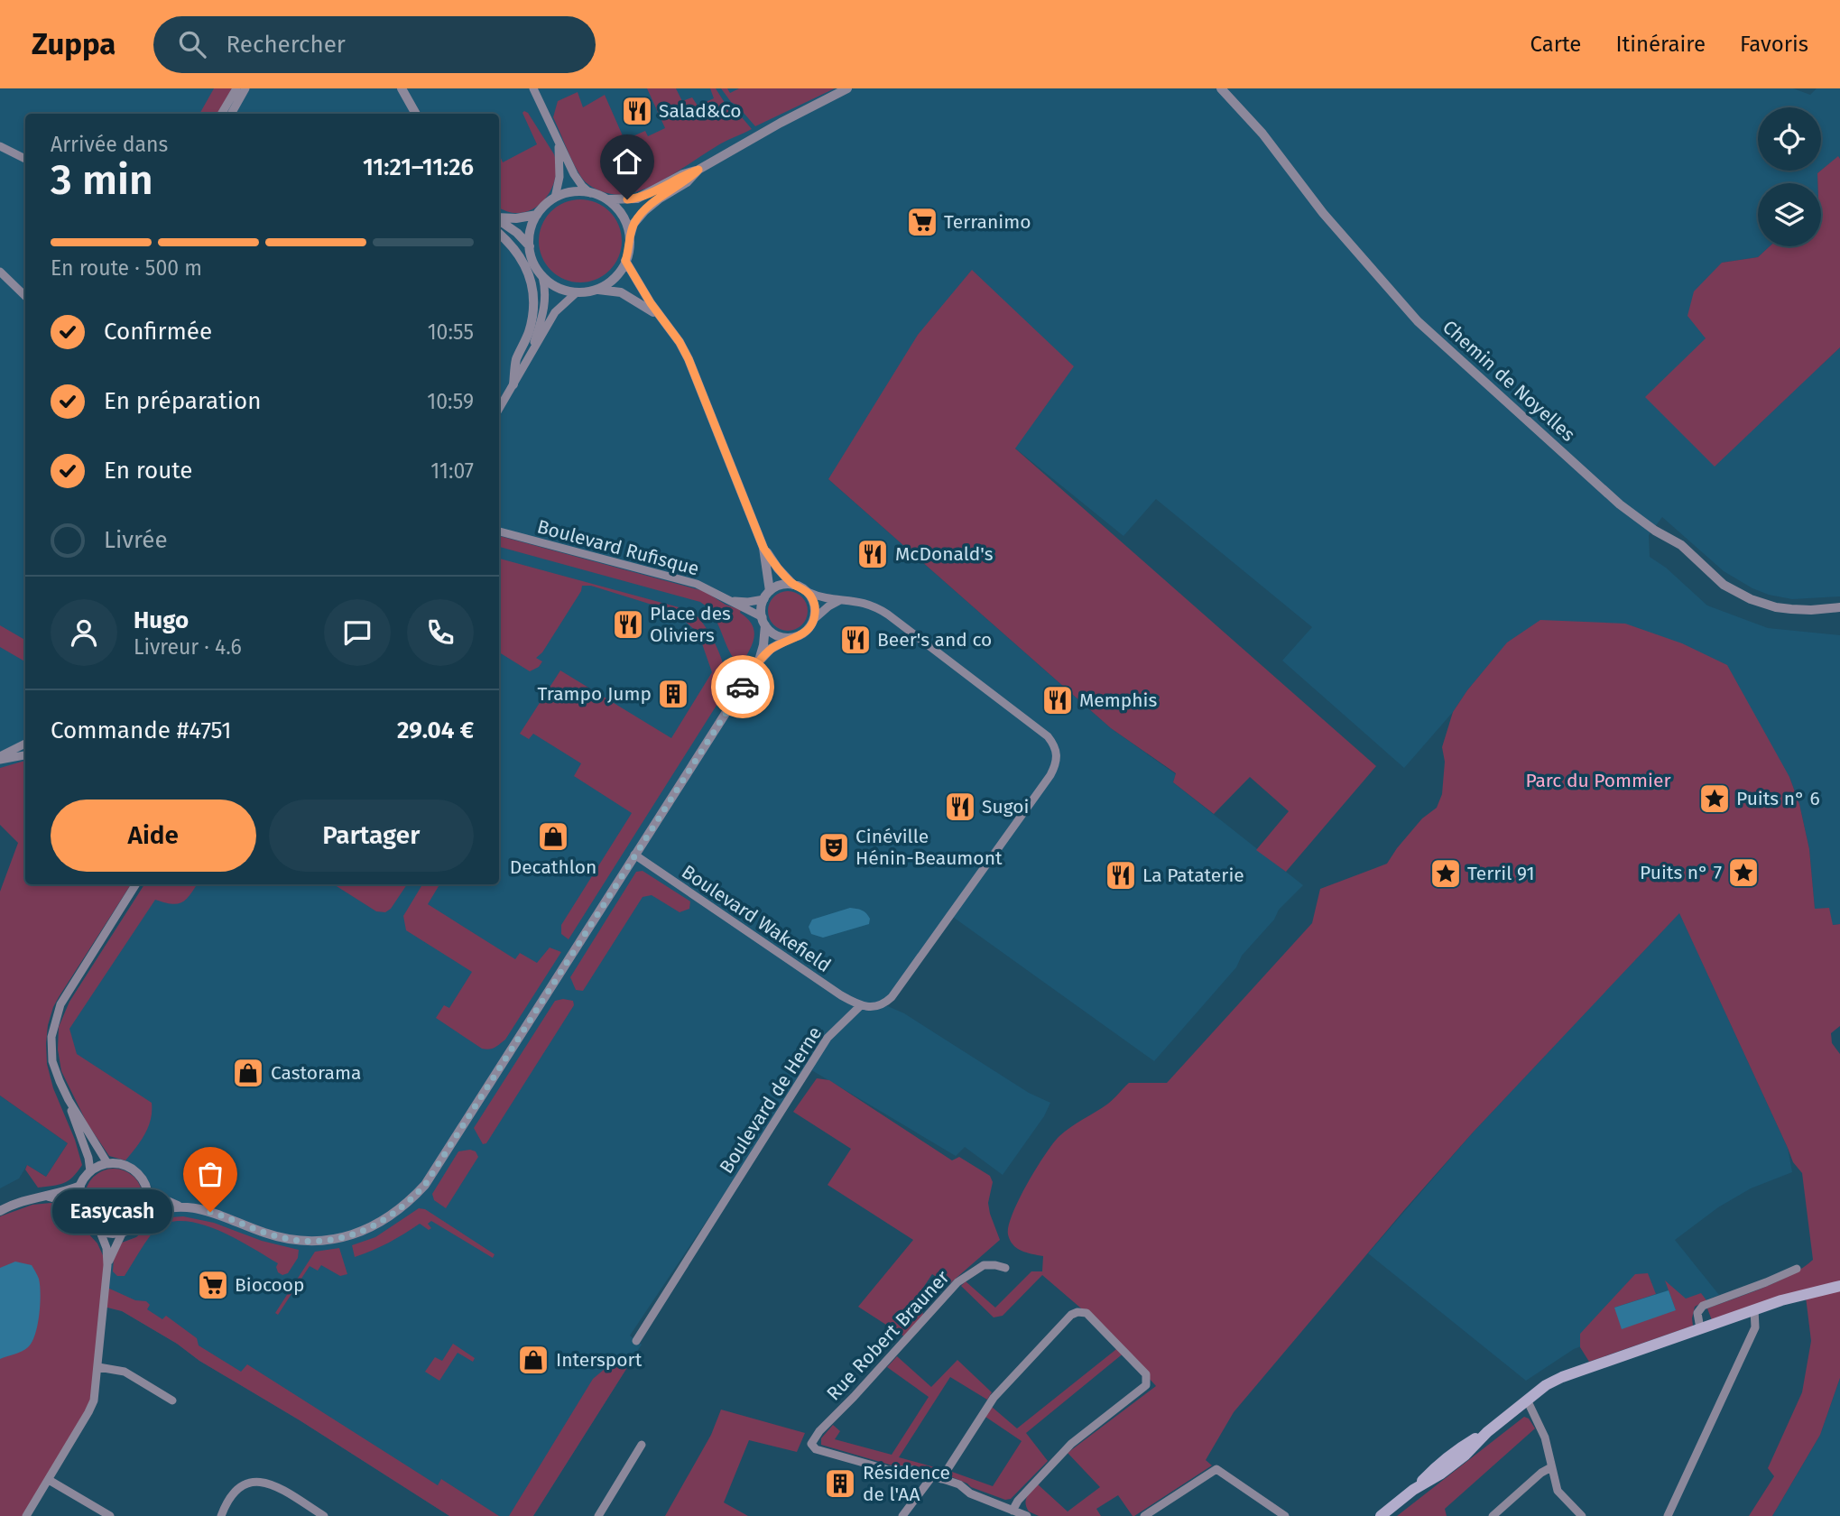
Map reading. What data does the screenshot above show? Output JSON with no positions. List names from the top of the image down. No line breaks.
{"streets":{"street":["Chemin de Noyelles","Boulevard Rufisque","Boulevard Wakefield","Boulevard de Herne","Rue Robert Brauner"]},"crossings":[["Boulevard Wakefield","Boulevard de Herne"]],"parks":["Parc du Pommier"],"places":{"restaurant":["Salad&Co","McDonald's","Place des Oliviers","Beer's and co","Memphis","Sugoi","La Pataterie"],"supermarket":["Terranimo","Biocoop"],"building":["Trampo Jump","Résidence de l'AA"],"place":["Puits n° 6","Puits n° 7","Terril 91"],"shop":["Decathlon","Castorama","Intersport"],"theatre":["Cinéville Hénin-Beaumont"],"other":["Easycash"]},"page":{"header":"Zuppa","search":"Rechercher","nav":["Carte","Itinéraire","Favoris"],"heading":["3 min","Arrivée dans","11:21–11:26"],"panel":["Hugo","Livreur · 4.6","Commande #4751","29.04 €"],"bar":"En route · 500 m","list":[["Confirmée","10:55"],["En préparation","10:59"],["En route","11:07"],"Livrée"],"buttons":["Aide","Partager"],"bubble":"Easycash"}}
